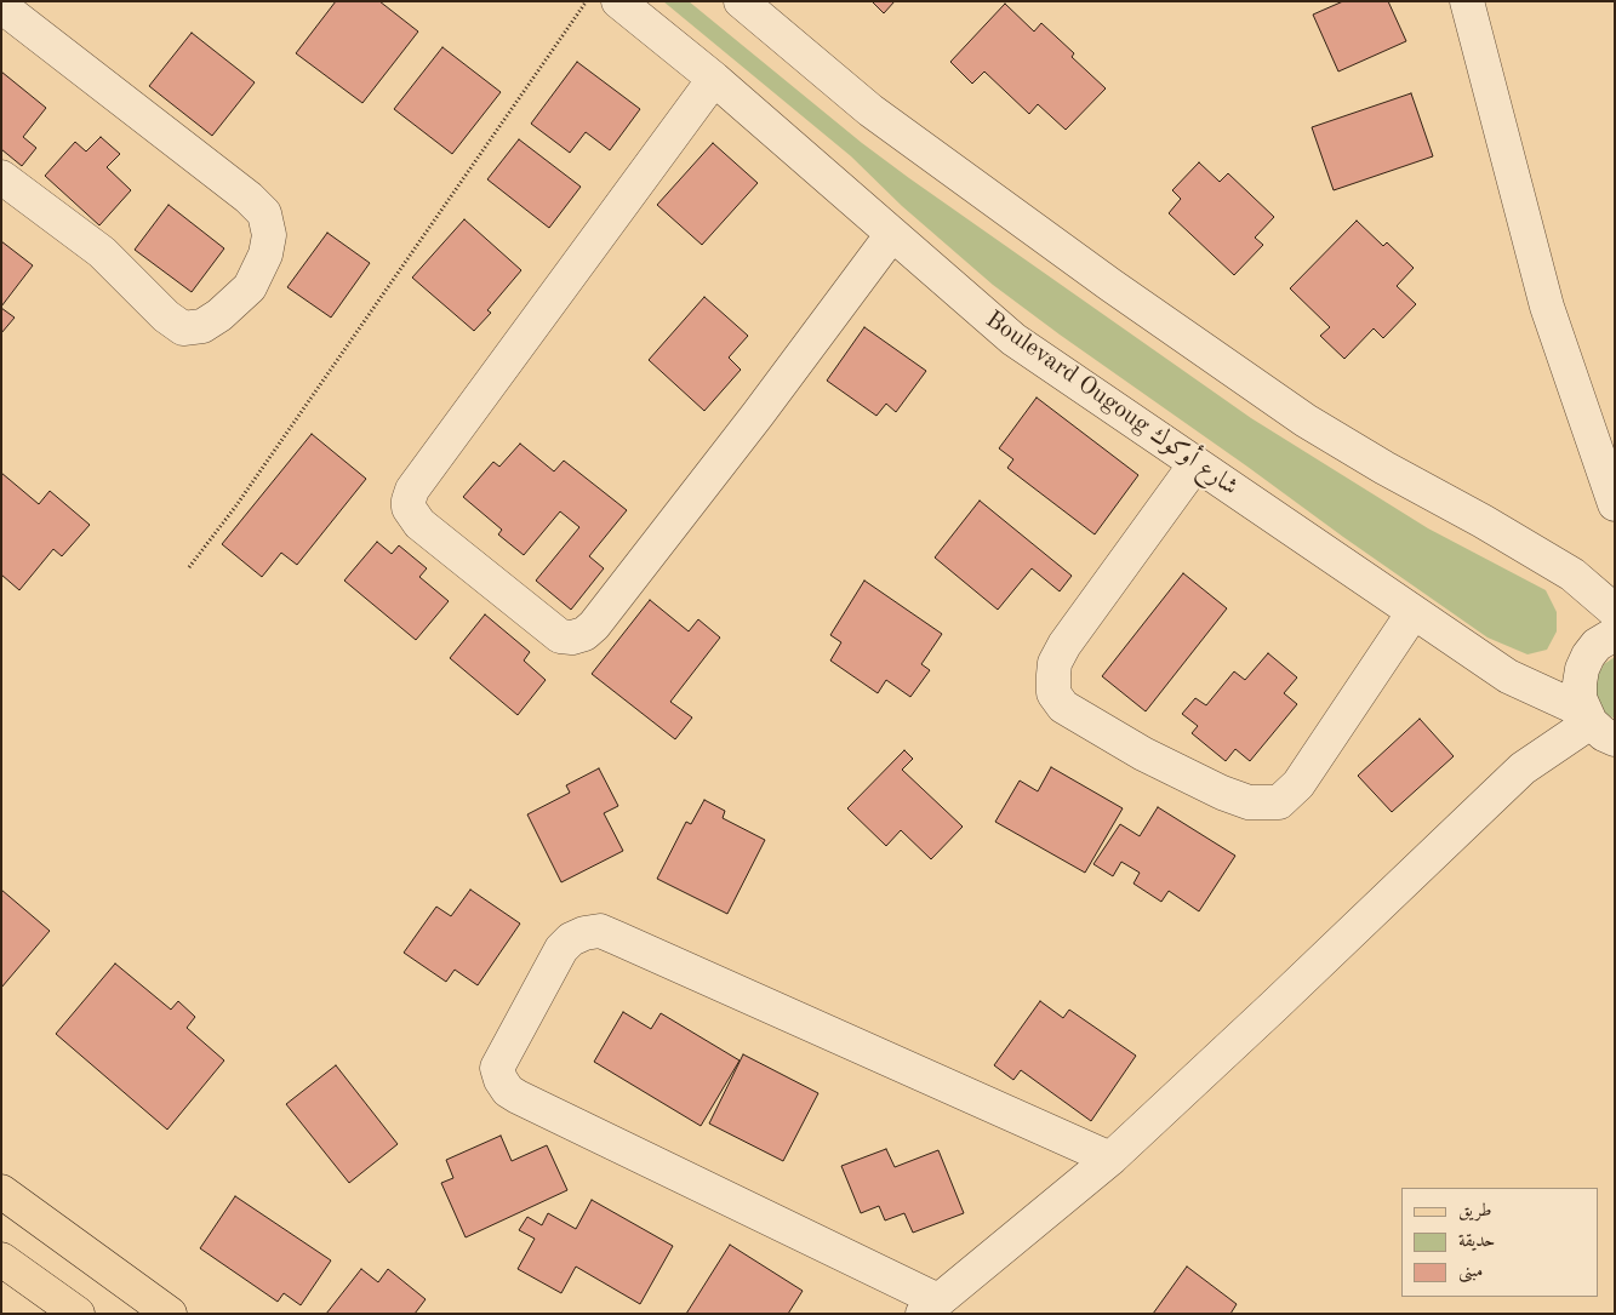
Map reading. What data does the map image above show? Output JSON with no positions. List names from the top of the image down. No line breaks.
{"streets":{"street":["Boulevard Ougoug شارع أوكوك"]},"legend":["طريق","حديقة","مبنى"]}
